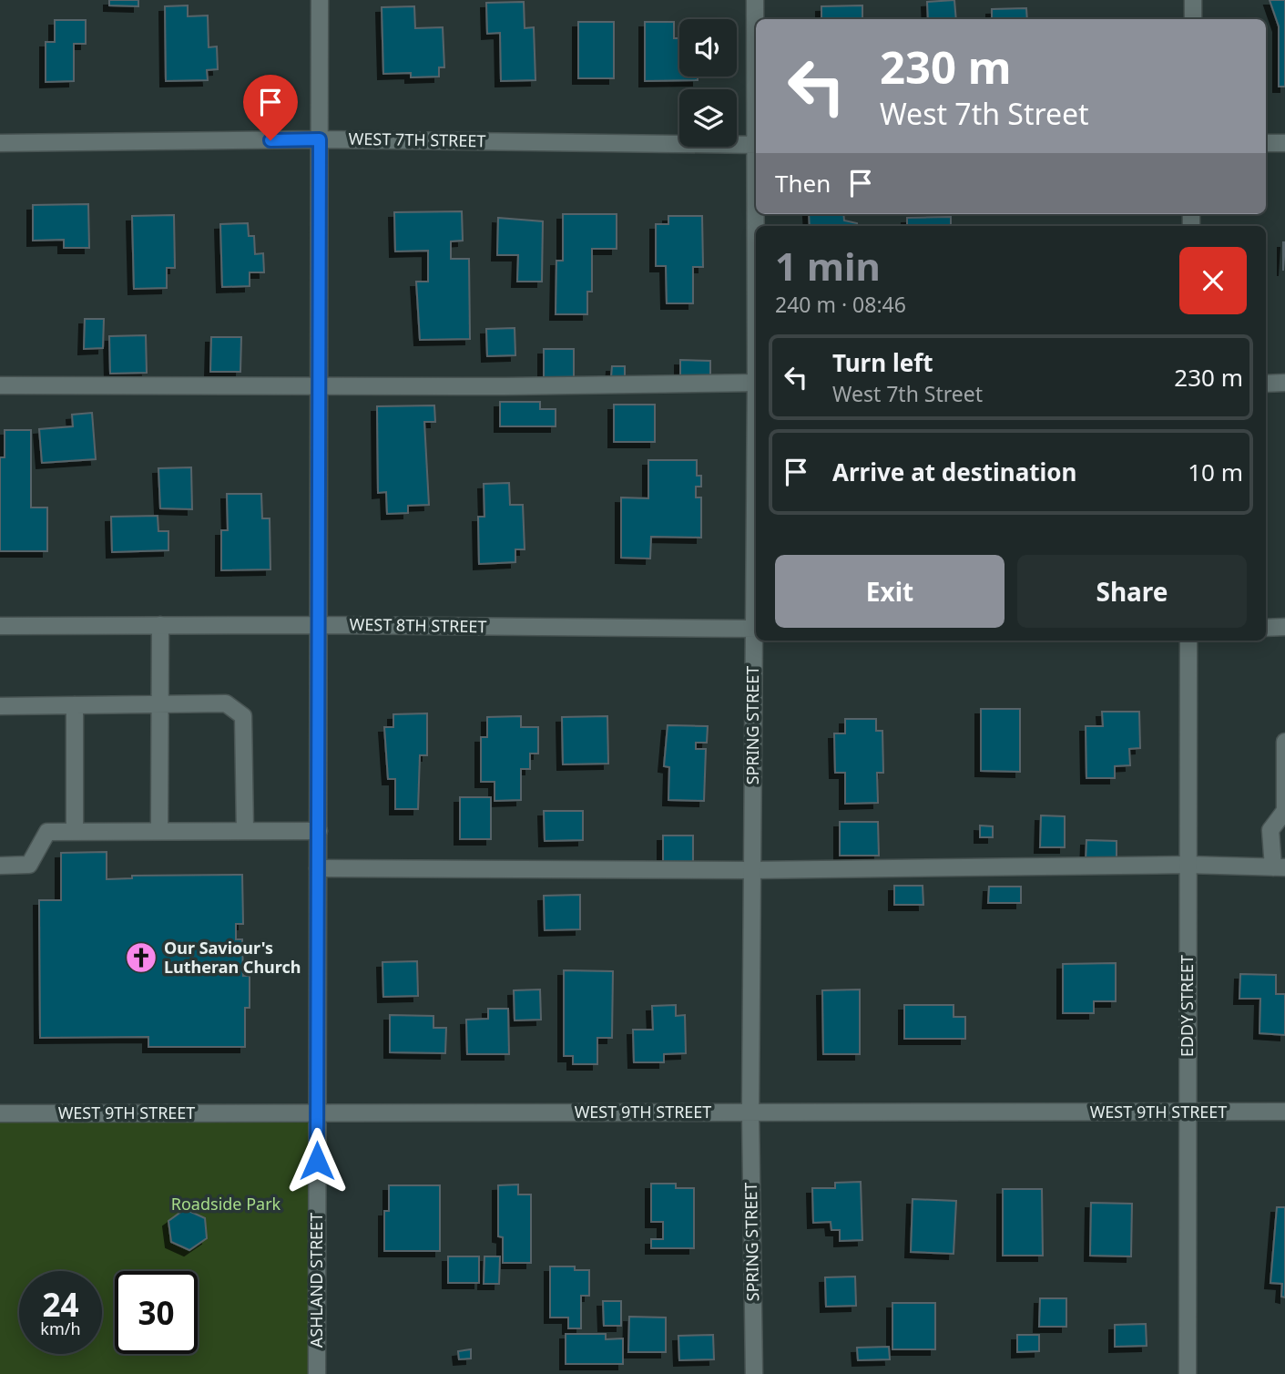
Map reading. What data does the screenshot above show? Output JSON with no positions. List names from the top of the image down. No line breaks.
{"streets":{"street":["WEST 7TH STREET","WEST 8TH STREET","SPRING STREET","EDDY STREET","WEST 9TH STREET","ASHLAND STREET"]},"crossings":[["WEST 7TH STREET","SPRING STREET"],["WEST 7TH STREET","ASHLAND STREET"],["WEST 8TH STREET","SPRING STREET"],["WEST 8TH STREET","ASHLAND STREET"],["SPRING STREET","WEST 9TH STREET"],["EDDY STREET","WEST 9TH STREET"],["WEST 9TH STREET","ASHLAND STREET"]],"parks":["Roadside Park"],"places":{"church":["Our Saviour's Lutheran Church"]},"page":{"turn":["230 m","West 7th Street"],"then":"Then","heading":["1 min","240 m · 08:46"],"list":[{"name":"Turn left","note":"West 7th Street","value":"230 m"},{"name":"Arrive at destination","value":"10 m"}],"buttons":["Exit","Share"],"speed":"24 km/h","limit":"30"}}
